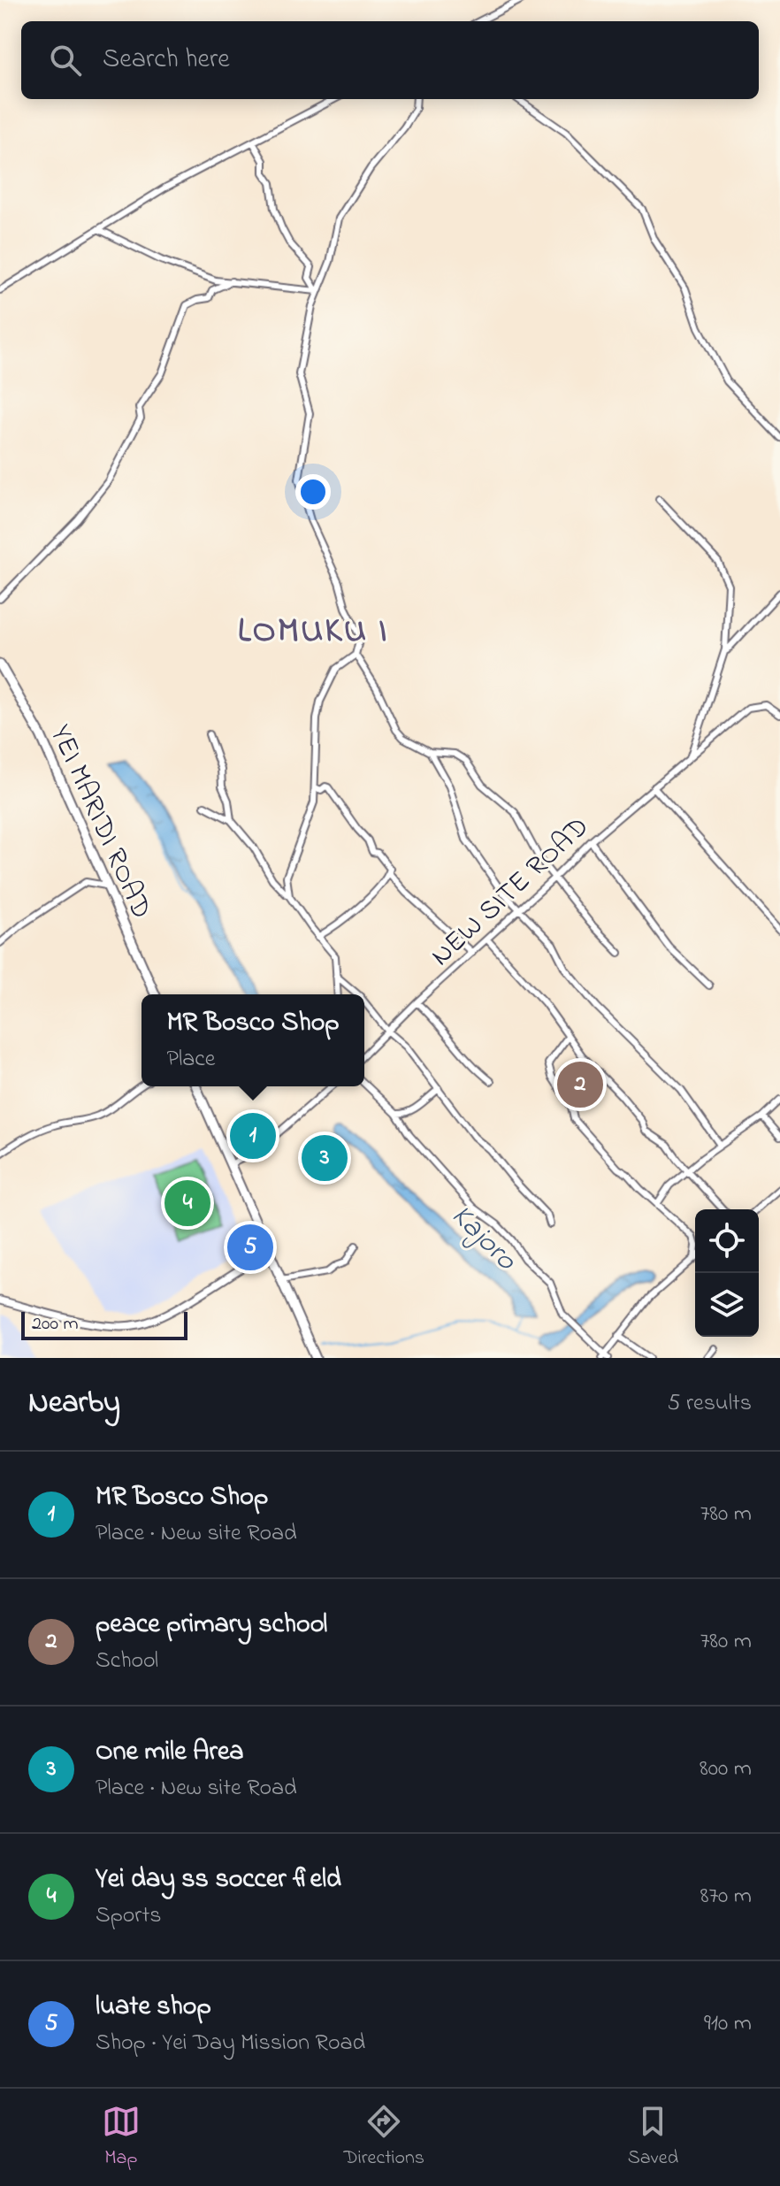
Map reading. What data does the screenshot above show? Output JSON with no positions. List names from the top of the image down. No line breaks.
{"streets":{"main road":["YEI MARIDI ROAD"],"street":["NEW SITE ROAD"]},"districts":["LOMUKU I"],"water":["Kajoro"],"scale_bar":"200 m","page":{"search":"Search here","popup":["MR Bosco Shop","Place"],"pins":["2","1","3","4","5"],"scale":"200 m","heading":["Nearby","5 results"],"list":[{"mark":"1","name":"MR Bosco Shop","note":"Place · New site Road","value":"780 m"},{"mark":"2","name":"peace primary school","note":"School","value":"780 m"},{"mark":"3","name":"One mile Area","note":"Place · New site Road","value":"800 m"},{"mark":"4","name":"Yei day ss soccer field","note":"Sports","value":"870 m"},{"mark":"5","name":"luate shop","note":"Shop · Yei Day Mission Road","value":"910 m"}],"nav":["Map","Directions","Saved"]}}
